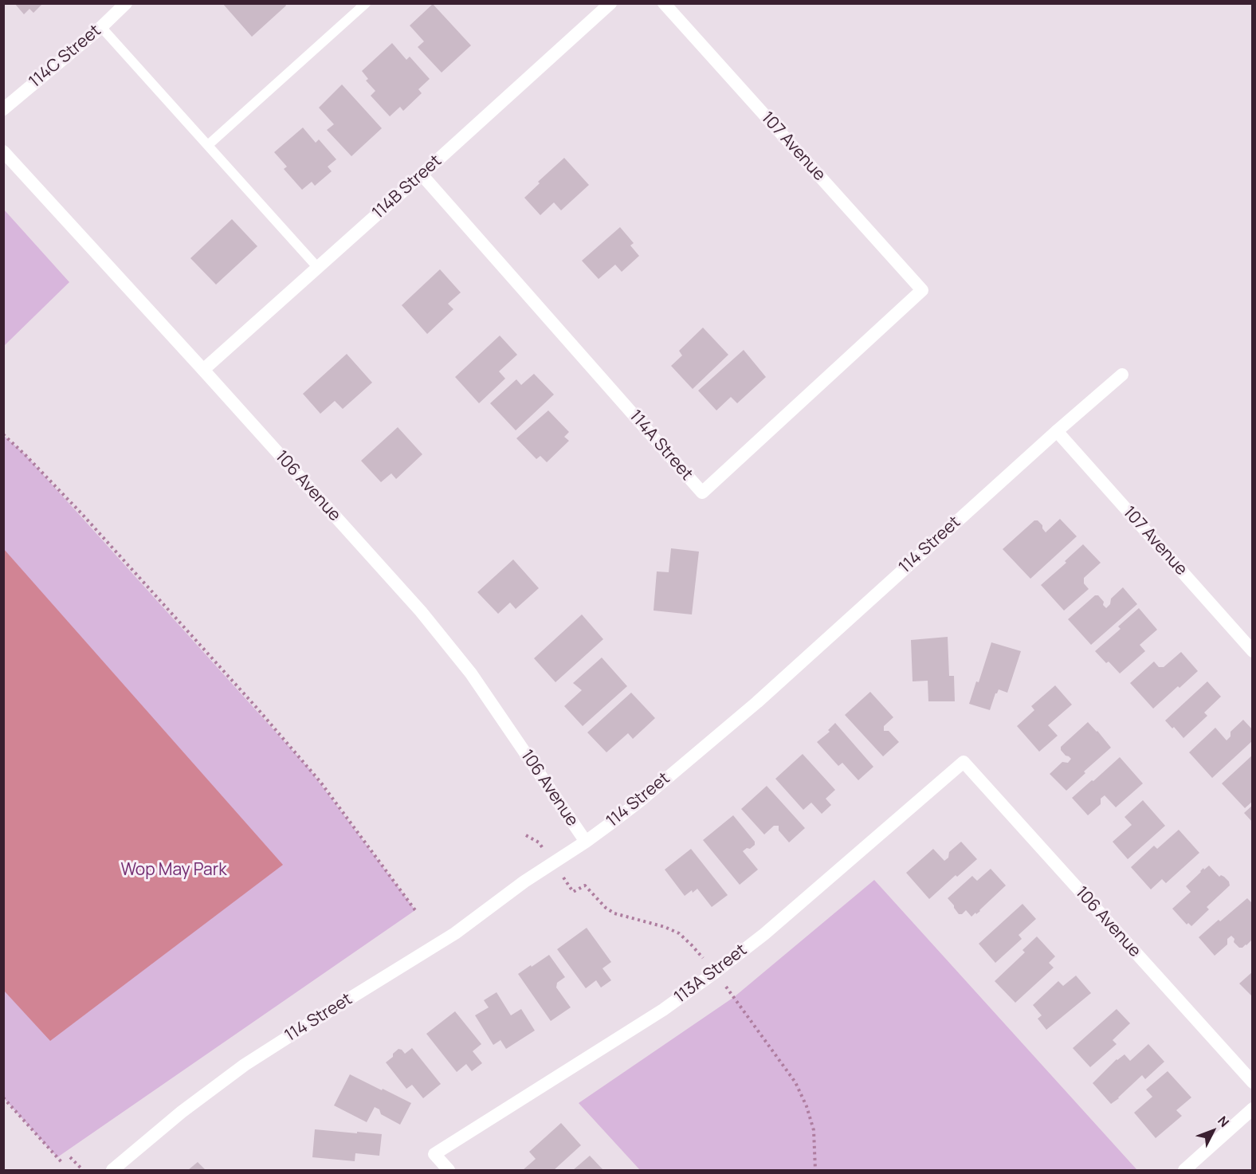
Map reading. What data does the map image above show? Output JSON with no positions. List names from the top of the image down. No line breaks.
{"streets":{"street":["114C Street","107 Avenue","114B Street","114A Street","106 Avenue","114 Street","113A Street"]},"crossings":[["107 Avenue","114A Street"],["107 Avenue","114 Street"],["114B Street","114A Street"],["114B Street","106 Avenue"],["106 Avenue","114 Street"],["106 Avenue","113A Street"]],"parks":["Wop May Park"],"north":"top right"}
